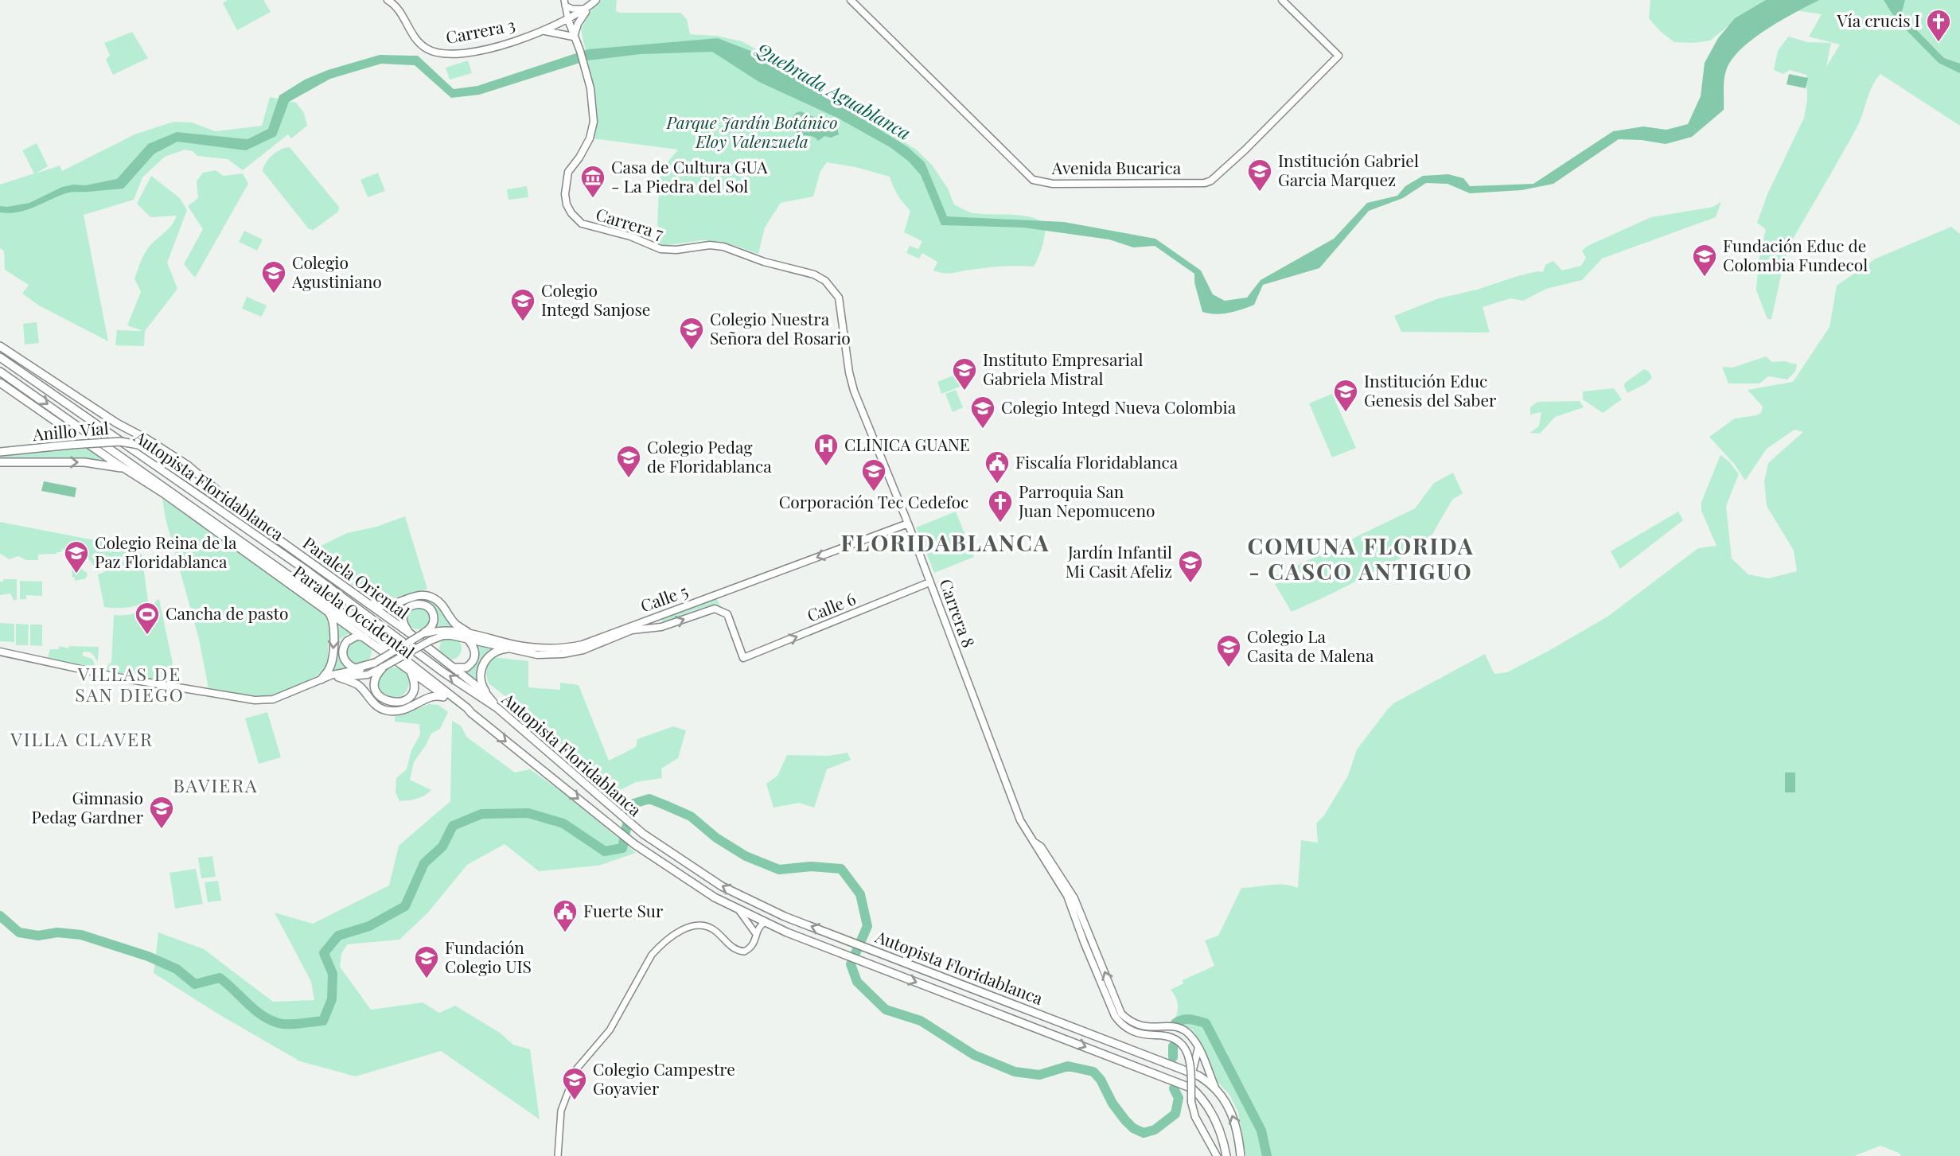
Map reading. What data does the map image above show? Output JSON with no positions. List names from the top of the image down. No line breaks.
{"streets":{"highway":["Anillo Víal","Autopista Floridablanca","Paralela Oriental","Paralela Occidental"],"main road":["Carrera 3","Avenida Bucarica","Carrera 7","Calle 5","Calle 6","Carrera 8"]},"crossings":[["Carrera 3","Carrera 7"],["Carrera 7","Carrera 8"],["Anillo Víal","Paralela Oriental"],["Anillo Víal","Paralela Occidental"],["Autopista Floridablanca","Paralela Oriental"],["Autopista Floridablanca","Paralela Occidental"],["Autopista Floridablanca","Carrera 8"],["Calle 5","Calle 6"],["Calle 5","Carrera 8"],["Calle 6","Carrera 8"]],"one_way":["Calle 6"],"districts":["FLORIDABLANCA","COMUNA FLORIDA - CASCO ANTIGUO","VILLAS DE SAN DIEGO","VILLA CLAVER","BAVIERA"],"water":["Quebrada Aguablanca"],"parks":["Parque Jardín Botánico Eloy Valenzuela"],"places":{"church":["Vía crucis I","Parroquia San Juan Nepomuceno"],"school or university":["Institución Gabriel Garcia Marquez","Fundación Educ de Colombia Fundecol","Colegio Agustiniano","Colegio Integd Sanjose","Colegio Nuestra Señora del Rosario","Instituto Empresarial Gabriela Mistral","Institución Educ Genesis del Saber","Colegio Integd Nueva Colombia","Colegio Pedag de Floridablanca","Corporación Tec Cedefoc","Colegio Reina de la Paz Floridablanca","Jardín Infantil Mi Casit Afeliz","Colegio La Casita de Malena","Gimnasio Pedag Gardner","Fundación Colegio UIS","Colegio Campestre Goyavier"],"museum":["Casa de Cultura GUA - La Piedra del Sol"],"hospital":["CLINICA GUANE"],"public building":["Fiscalía Floridablanca","Fuerte Sur"],"sports":["Cancha de pasto"]}}
